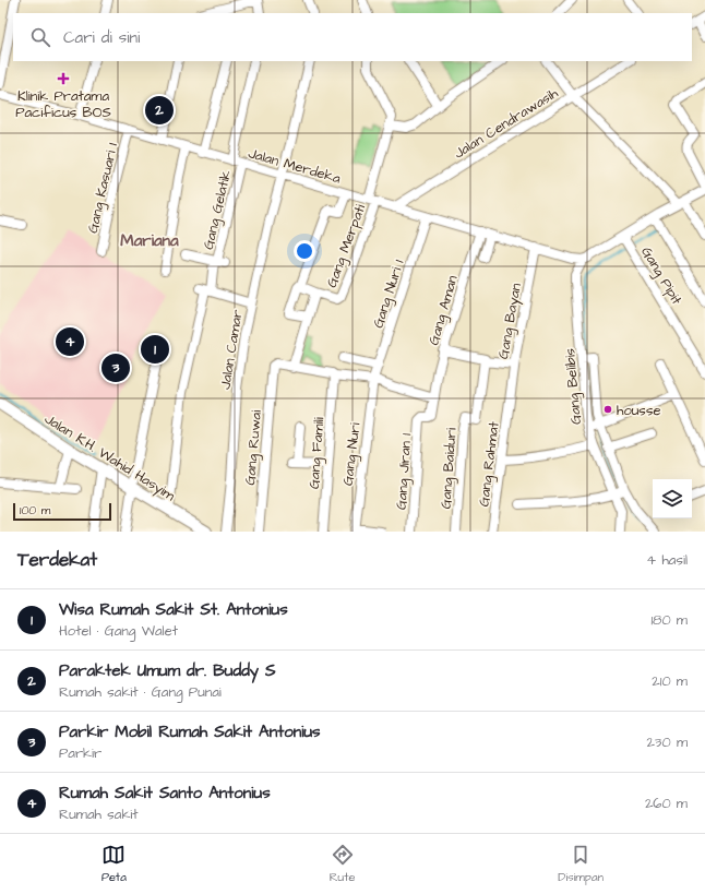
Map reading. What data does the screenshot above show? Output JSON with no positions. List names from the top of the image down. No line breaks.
{"streets":{"main road":["Jalan K.H. Wahid Hasyim"],"street":["Jalan Cendrawasih","Jalan Merdeka","Gang Kasuari 1","Gang Gelatik","Gang Merpati","Gang Pipit","Gang Nuri 1","Gang Aman","Gang Bayan","Jalan Camar","Gang Belibis","Gang Ruwai","Gang Famili","Gang Nuri","Gang Rahmat","Gang Baiduri","Gang Jiran 1"]},"crossings":[["Jalan Cendrawasih","Jalan Merdeka"],["Jalan Merdeka","Gang Kasuari 1"],["Jalan Merdeka","Gang Gelatik"],["Jalan Merdeka","Gang Merpati"],["Jalan Merdeka","Gang Nuri 1"],["Jalan Merdeka","Gang Aman"],["Jalan Merdeka","Gang Bayan"],["Jalan Merdeka","Jalan Camar"],["Jalan Merdeka","Gang Belibis"],["Gang Gelatik","Jalan K.H. Wahid Hasyim"],["Gang Nuri 1","Gang Nuri"],["Gang Aman","Gang Jiran 1"],["Gang Bayan","Gang Rahmat"]],"districts":["Mariana"],"places":{"health":["Klinik Pratama Pacificus BOS"],"other":["housse"]},"scale_bar":"100 m","page":{"search":"Cari di sini","pins":["2","4","1","3"],"scale":"100 m","heading":["Terdekat","4 hasil"],"list":[{"mark":"1","name":"Wisa Rumah Sakit St. Antonius","note":"Hotel · Gang Walet","value":"180 m"},{"mark":"2","name":"Paraktek Umum dr. Buddy S","note":"Rumah sakit · Gang Punai","value":"210 m"},{"mark":"3","name":"Parkir Mobil Rumah Sakit Antonius","note":"Parkir","value":"230 m"},{"mark":"4","name":"Rumah Sakit Santo Antonius","note":"Rumah sakit","value":"260 m"}],"nav":["Peta","Rute","Disimpan"]}}
